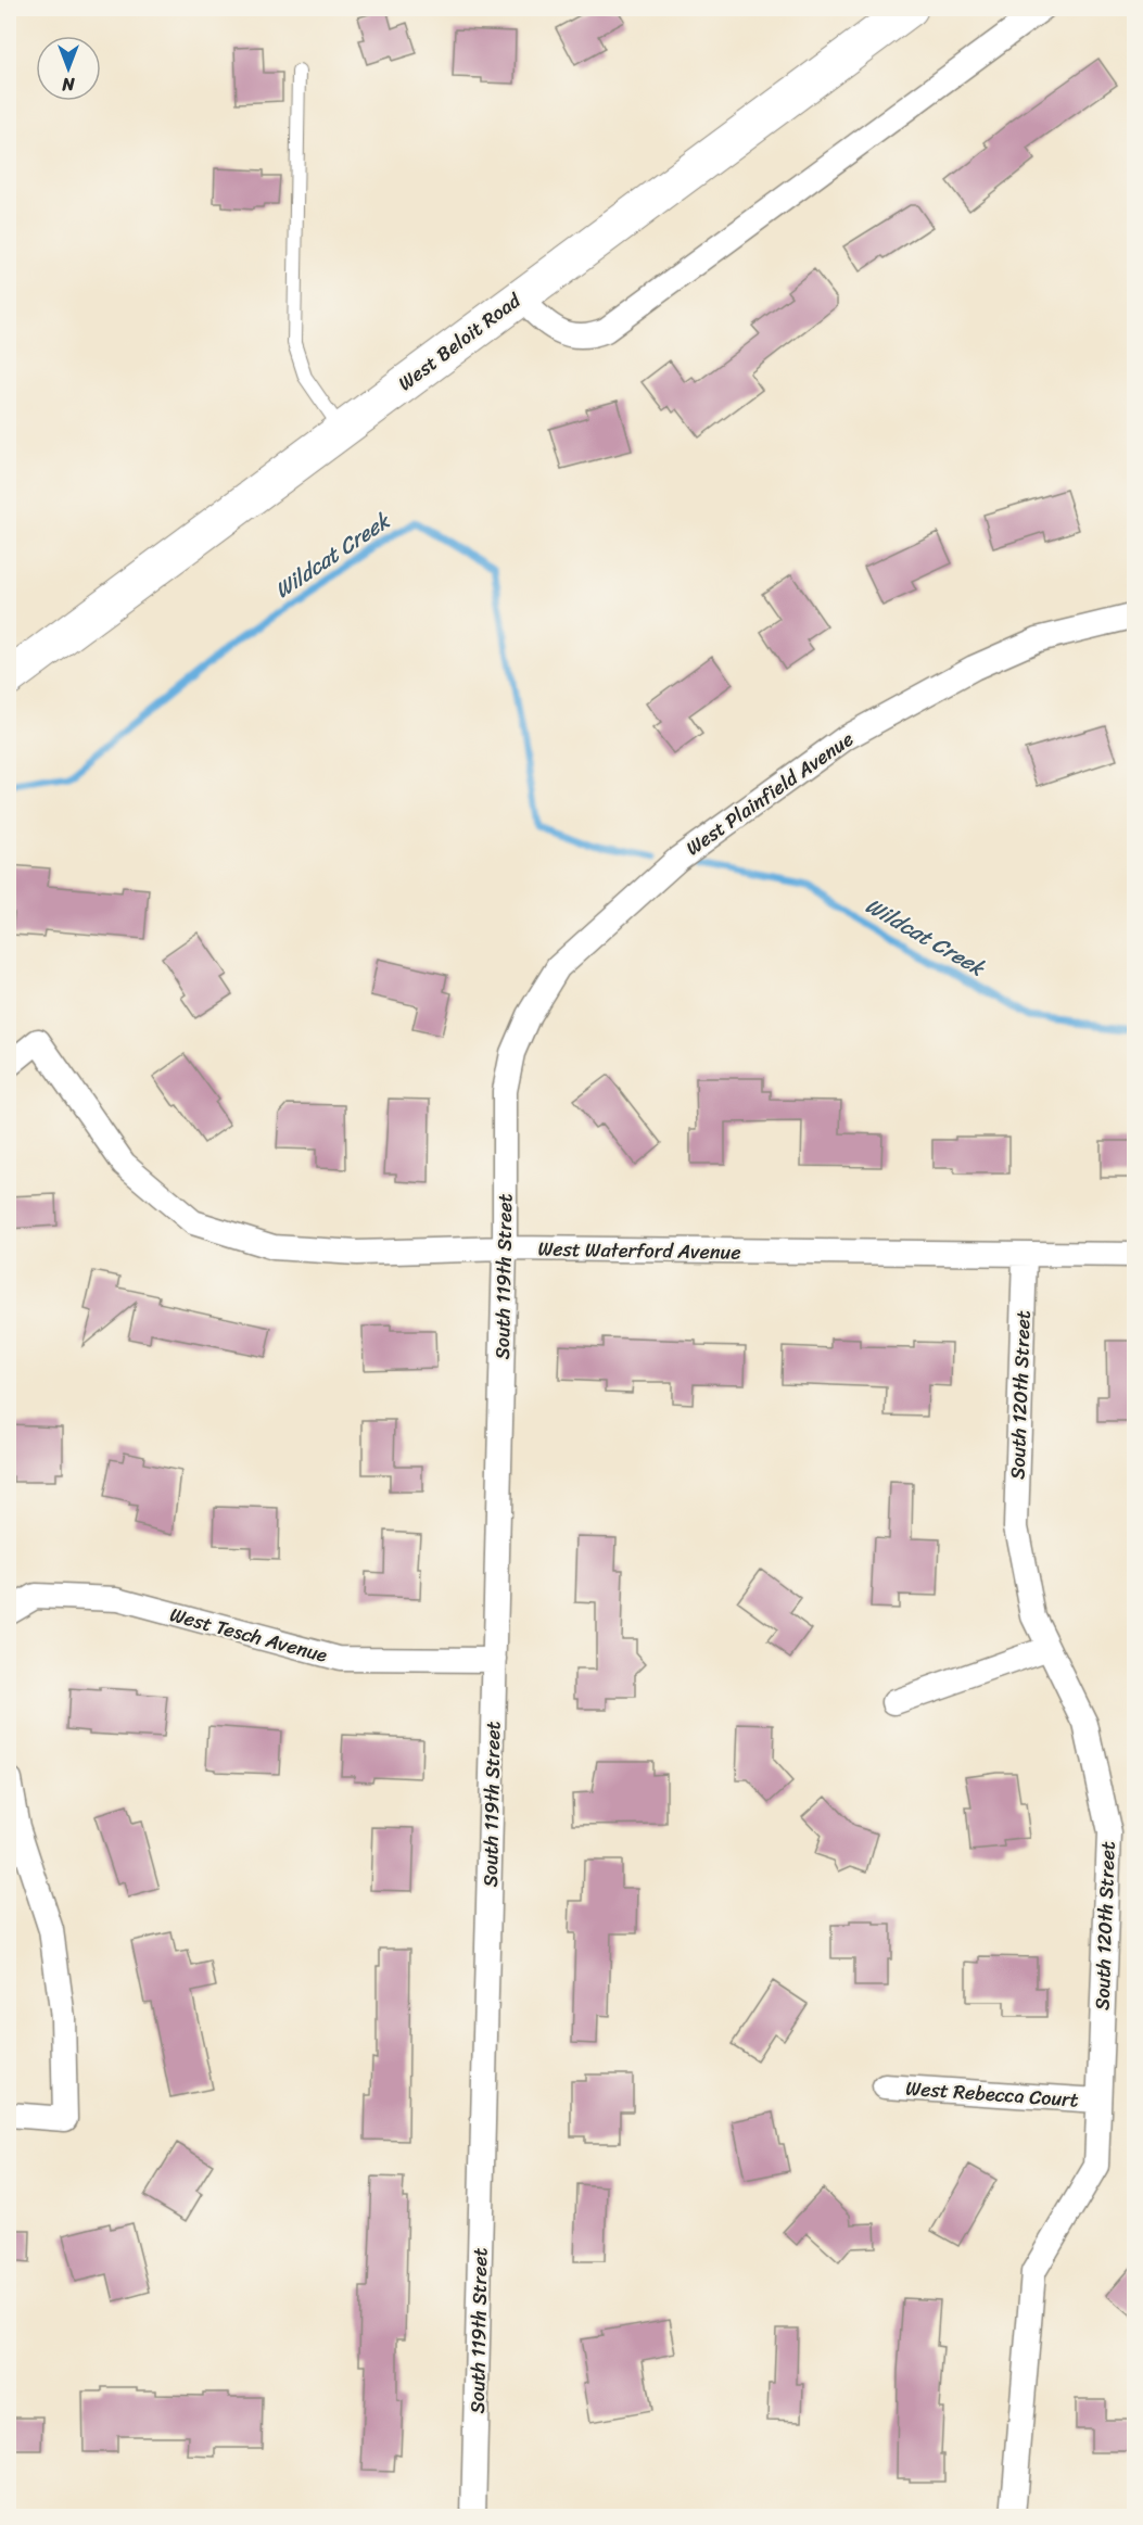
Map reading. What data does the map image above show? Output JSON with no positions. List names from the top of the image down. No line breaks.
{"streets":{"main road":["West Beloit Road"],"street":["West Plainfield Avenue","West Waterford Avenue","South 119th Street","South 120th Street","West Tesch Avenue","West Rebecca Court"]},"crossings":[["West Plainfield Avenue","South 119th Street"],["West Waterford Avenue","South 119th Street"],["West Waterford Avenue","South 120th Street"],["South 119th Street","West Tesch Avenue"],["South 120th Street","West Rebecca Court"]],"water":["Wildcat Creek"],"north":"bottom"}
